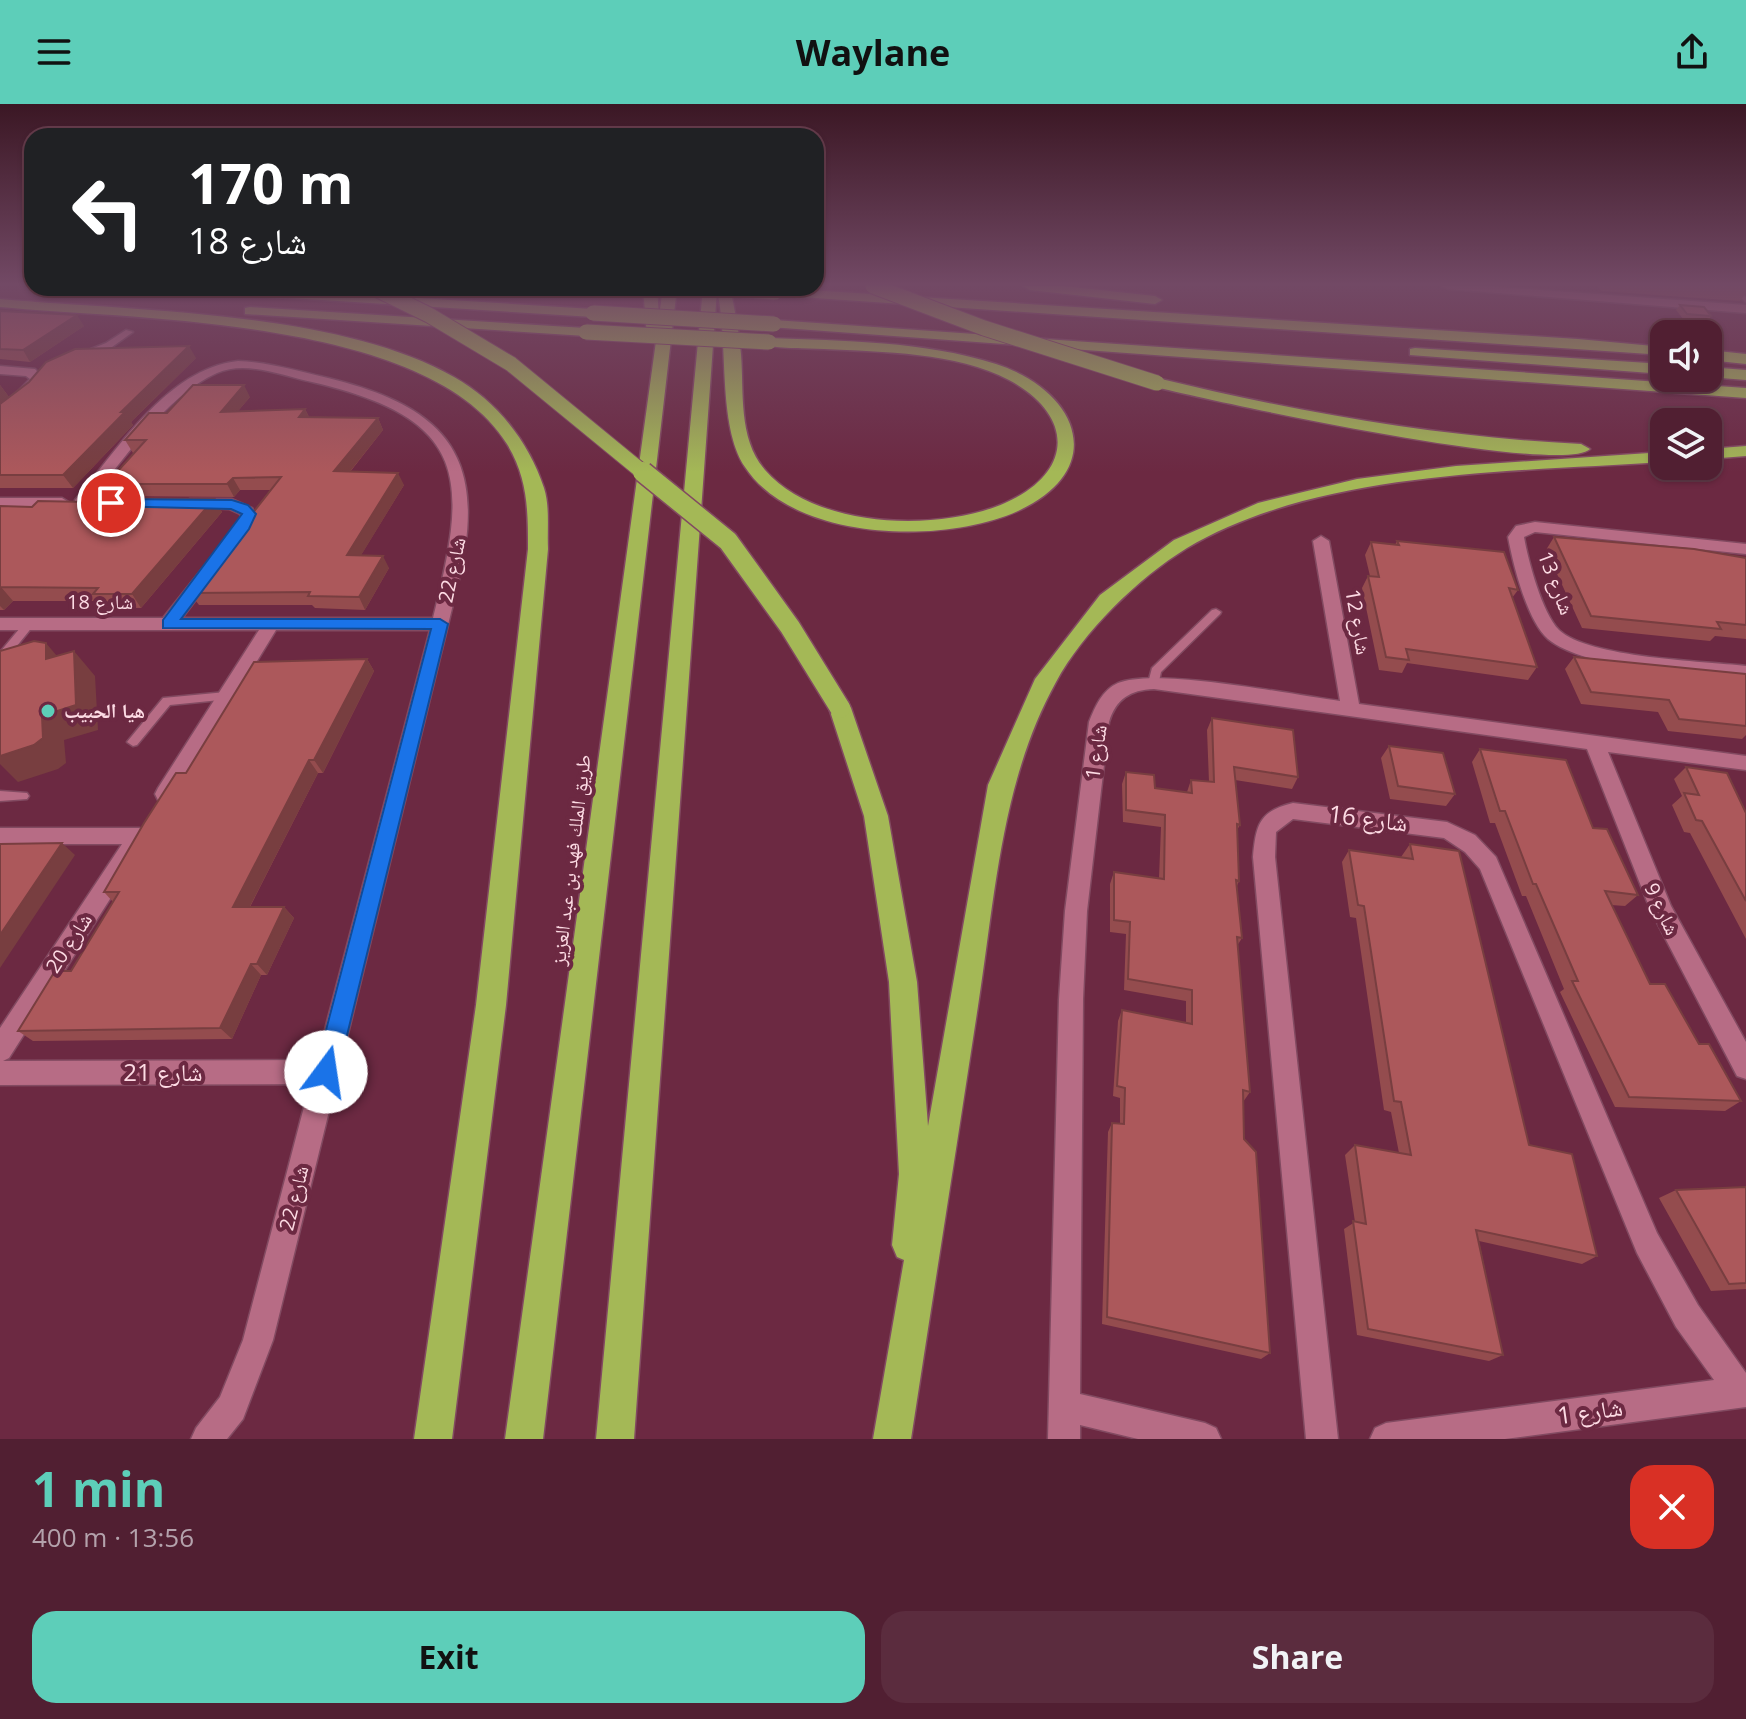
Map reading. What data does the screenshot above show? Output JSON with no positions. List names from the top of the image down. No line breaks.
{"streets":{"highway":["طريق الملك فهد بن عبد العزيز"],"street":["شارع 22","شارع 13","شارع 18","شارع 12","شارع 1","شارع 16","شارع 9","شارع 20","شارع 21"]},"crossings":[["شارع 22","شارع 18"],["شارع 22","شارع 21"],["شارع 18","شارع 20"],["شارع 12","شارع 1"],["شارع 1","شارع 16"],["شارع 1","شارع 9"]],"places":["هيا الحبيب"],"page":{"header":"Waylane","turn":["170 m","شارع 18"],"heading":["1 min","400 m · 13:56"],"buttons":["Exit","Share"]}}
